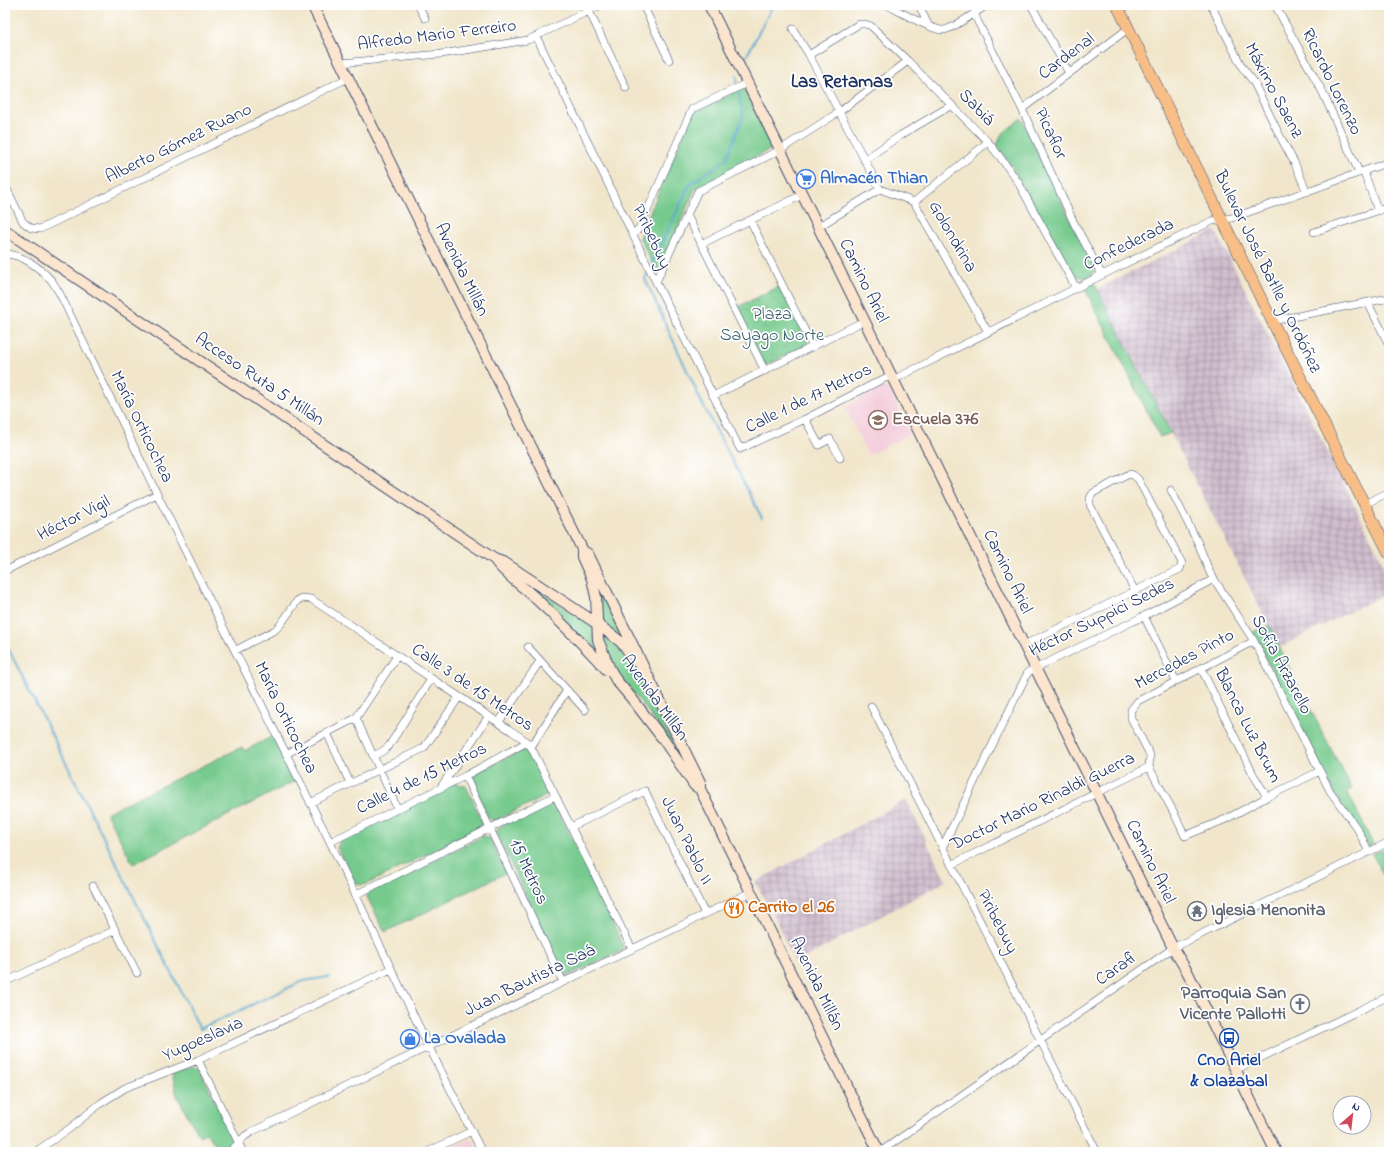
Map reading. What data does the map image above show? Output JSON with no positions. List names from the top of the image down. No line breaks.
{"streets":{"main road":["Bulevar José Batlle y Ordóñez"],"street":["Alfredo Mario Ferreiro","Cardenal","Ricardo Lorenzo","Máximo Saenz","Sabiá","Picaflor","Alberto Gómez Ruano","Piribebuy","Golondrina","Confederada","Avenida Millán","Camino Ariel","Acceso Ruta 5 Millán","Calle 1 de 17 Metros","María Orticochea","Héctor Vigil","Héctor Suppici Sedes","Mercedes Pinto","Sofía Arzarello","Calle 3 de 15 Metros","Blanca Luz Brum","Calle 4 de 15 Metros","Doctor Mario Rinaldi Guerra","Juan Pablo II","15 Metros","Carafi","Juan Bautista Saá","Yugoeslavia"]},"crossings":[["Alfredo Mario Ferreiro","Piribebuy"],["Alfredo Mario Ferreiro","Avenida Millán"],["Cardenal","Picaflor"],["Cardenal","Bulevar José Batlle y Ordóñez"],["Ricardo Lorenzo","Confederada"],["Máximo Saenz","Confederada"],["Sabiá","Confederada"],["Picaflor","Confederada"],["Alberto Gómez Ruano","Avenida Millán"],["Piribebuy","Calle 1 de 17 Metros"],["Piribebuy","Héctor Suppici Sedes"],["Piribebuy","Doctor Mario Rinaldi Guerra"],["Piribebuy","Carafi"],["Golondrina","Confederada"],["Confederada","Bulevar José Batlle y Ordóñez"],["Confederada","Camino Ariel"],["Confederada","Calle 1 de 17 Metros"],["Avenida Millán","Acceso Ruta 5 Millán"],["Avenida Millán","Carafi"],["Avenida Millán","Juan Bautista Saá"],["Camino Ariel","Calle 1 de 17 Metros"],["Camino Ariel","Héctor Suppici Sedes"],["Camino Ariel","Doctor Mario Rinaldi Guerra"],["Camino Ariel","Carafi"],["María Orticochea","Héctor Vigil"],["María Orticochea","Calle 3 de 15 Metros"],["María Orticochea","Calle 4 de 15 Metros"],["María Orticochea","Juan Bautista Saá"],["María Orticochea","Yugoeslavia"],["Héctor Suppici Sedes","Sofía Arzarello"],["Mercedes Pinto","Sofía Arzarello"],["Mercedes Pinto","Blanca Luz Brum"],["Mercedes Pinto","Doctor Mario Rinaldi Guerra"],["Sofía Arzarello","Carafi"],["Calle 3 de 15 Metros","Calle 4 de 15 Metros"],["Calle 3 de 15 Metros","Juan Pablo II"],["Calle 3 de 15 Metros","Juan Bautista Saá"],["Calle 4 de 15 Metros","15 Metros"],["Juan Pablo II","Juan Bautista Saá"],["15 Metros","Juan Bautista Saá"]],"districts":["Las Retamas"],"parks":["Plaza Sayago Norte"],"places":{"supermarket":["Almacén Thian"],"school or university":["Escuela 376"],"restaurant":["Carrito el 26"],"temple":["Iglesia Menonita"],"church":["Parroquia San Vicente Pallotti"],"bus stop":["Cno Ariel & Olazabal"],"shop":["La Ovalada"]},"north":"top right"}
